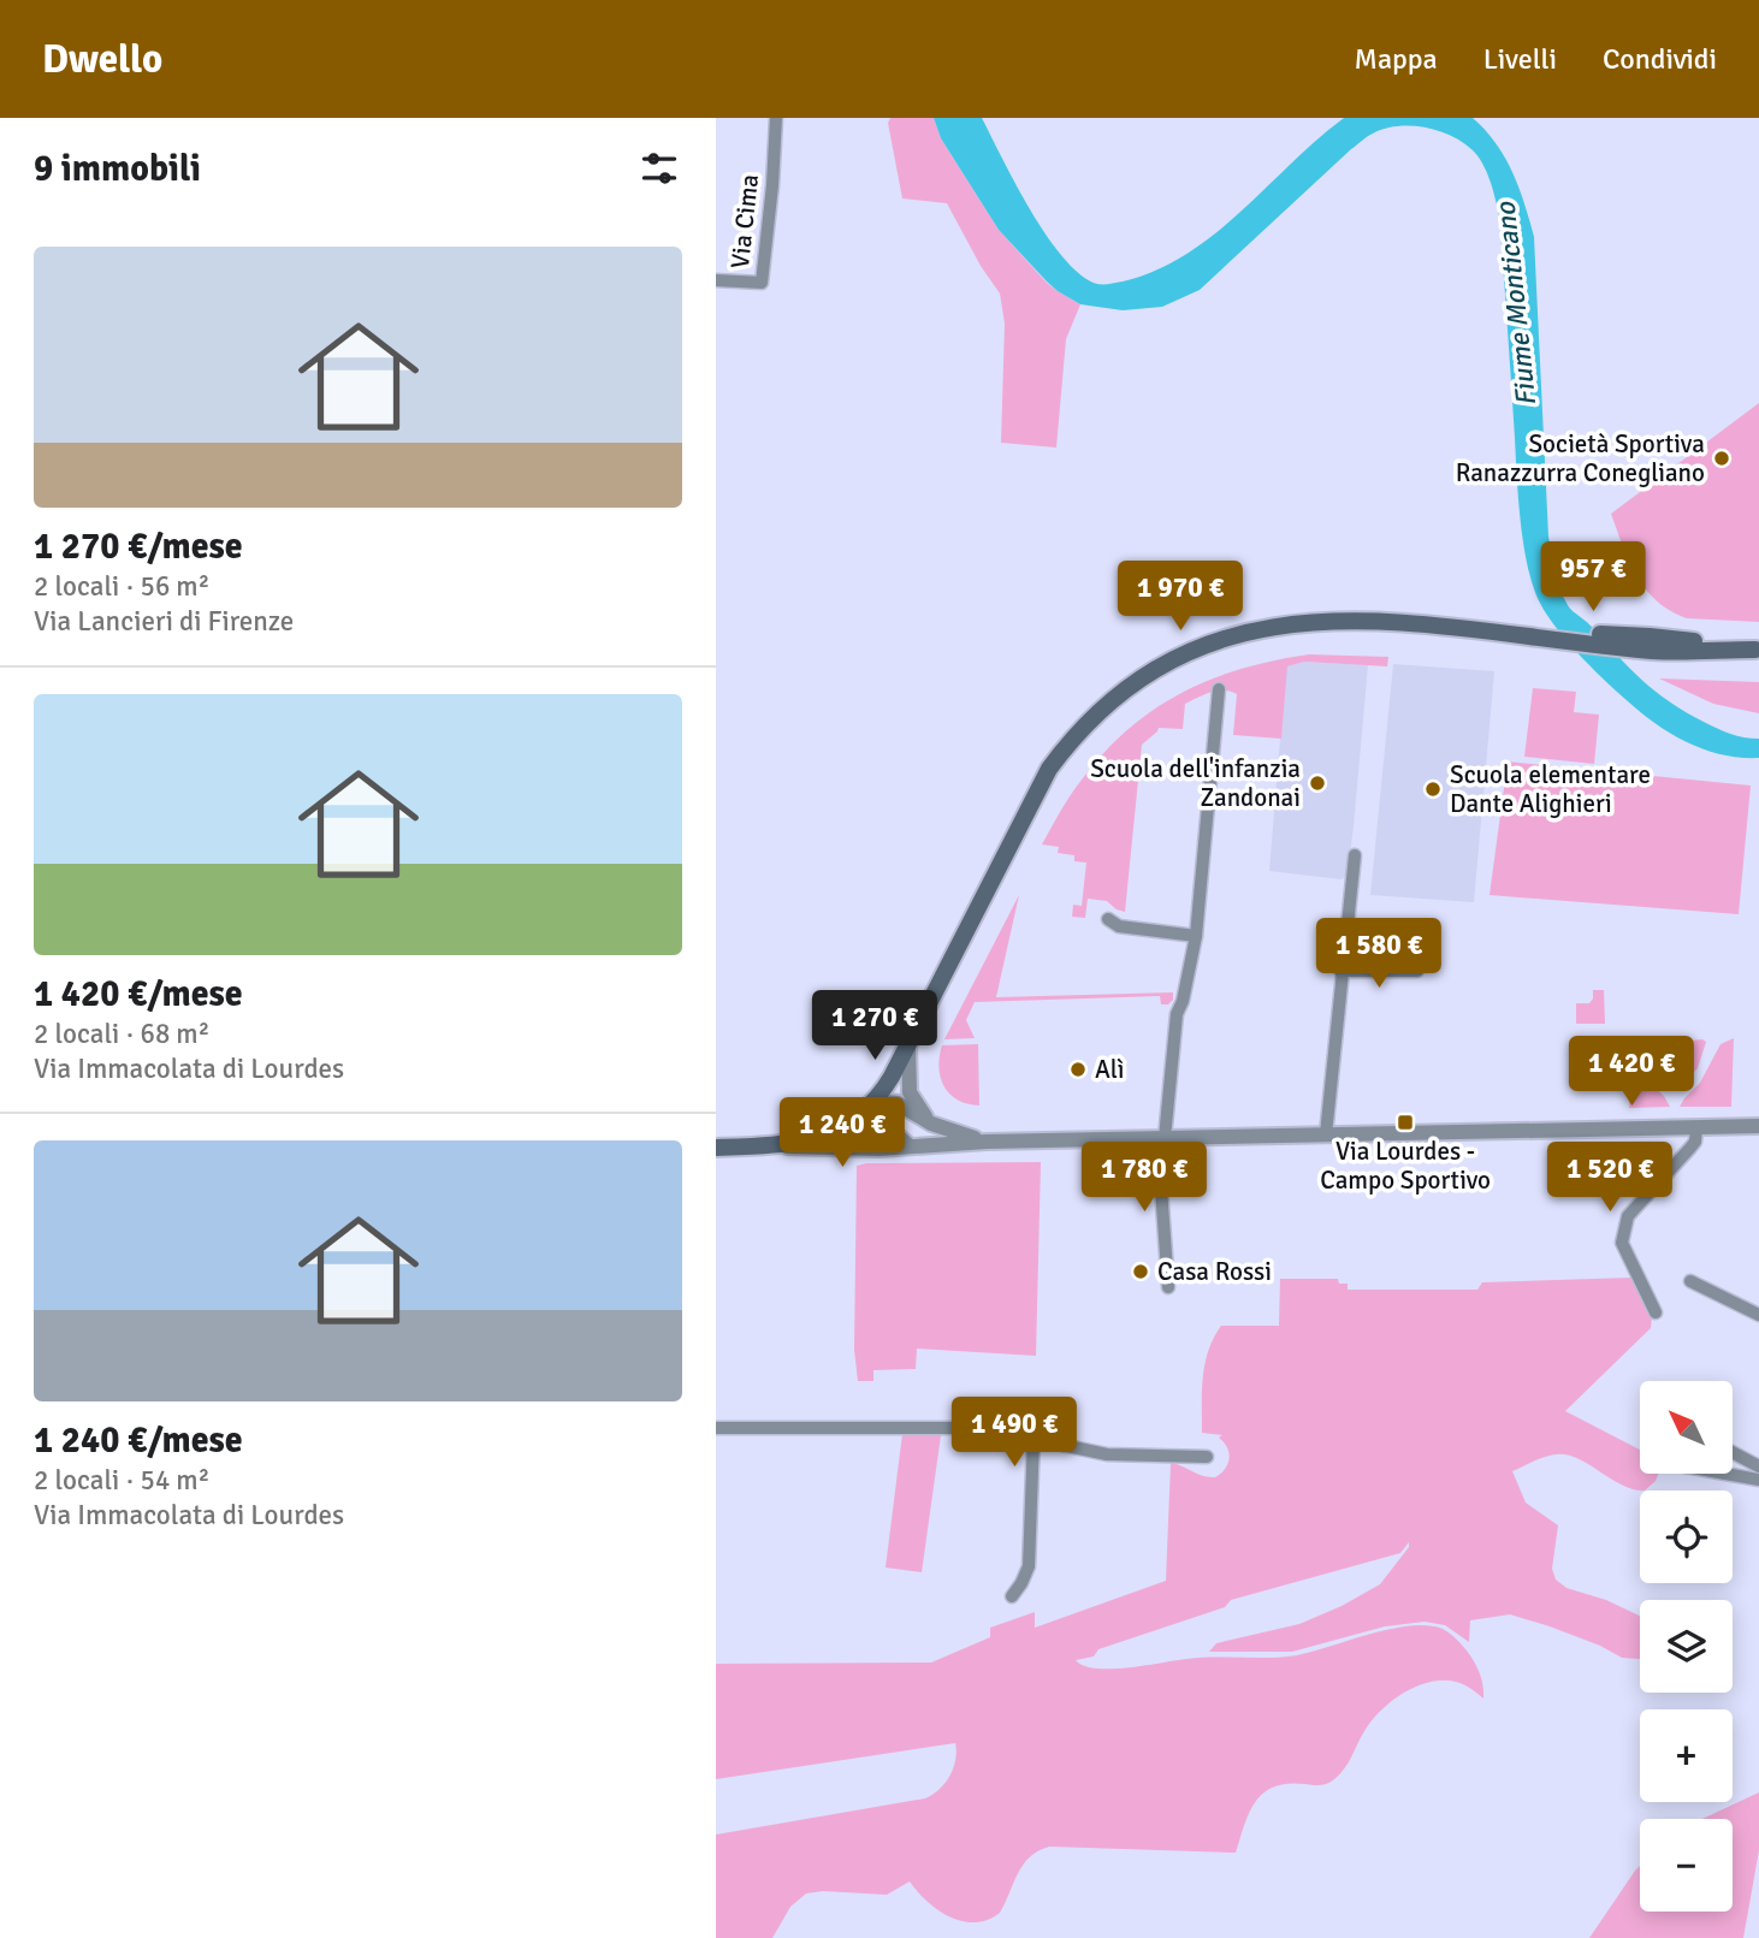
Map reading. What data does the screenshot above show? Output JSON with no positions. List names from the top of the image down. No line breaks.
{"streets":{"street":["Via Cima"]},"water":["Fiume Monticano"],"places":{"other":["Società Sportiva Ranazzurra Conegliano","Scuola dell'infanzia Zandonai","Scuola elementare Dante Alighieri","Alì","Casa Rossi"],"transit":["Via Lourdes - Campo Sportivo"]},"north":"top left","page":{"header":"Dwello","nav":["Mappa","Livelli","Condividi"],"heading":"9 immobili","list":[{"name":"1 270 €/mese","note":"2 locali · 56 m² · Via Lancieri di Firenze"},{"name":"1 420 €/mese","note":"2 locali · 68 m² · Via Immacolata di Lourdes"},{"name":"1 240 €/mese","note":"2 locali · 54 m² · Via Immacolata di Lourdes"}],"price":["957 €","1 970 €","1 580 €","1 270 €","1 420 €","1 240 €","1 780 €","1 520 €","1 490 €"],"map_buttons":["+","−"]}}
